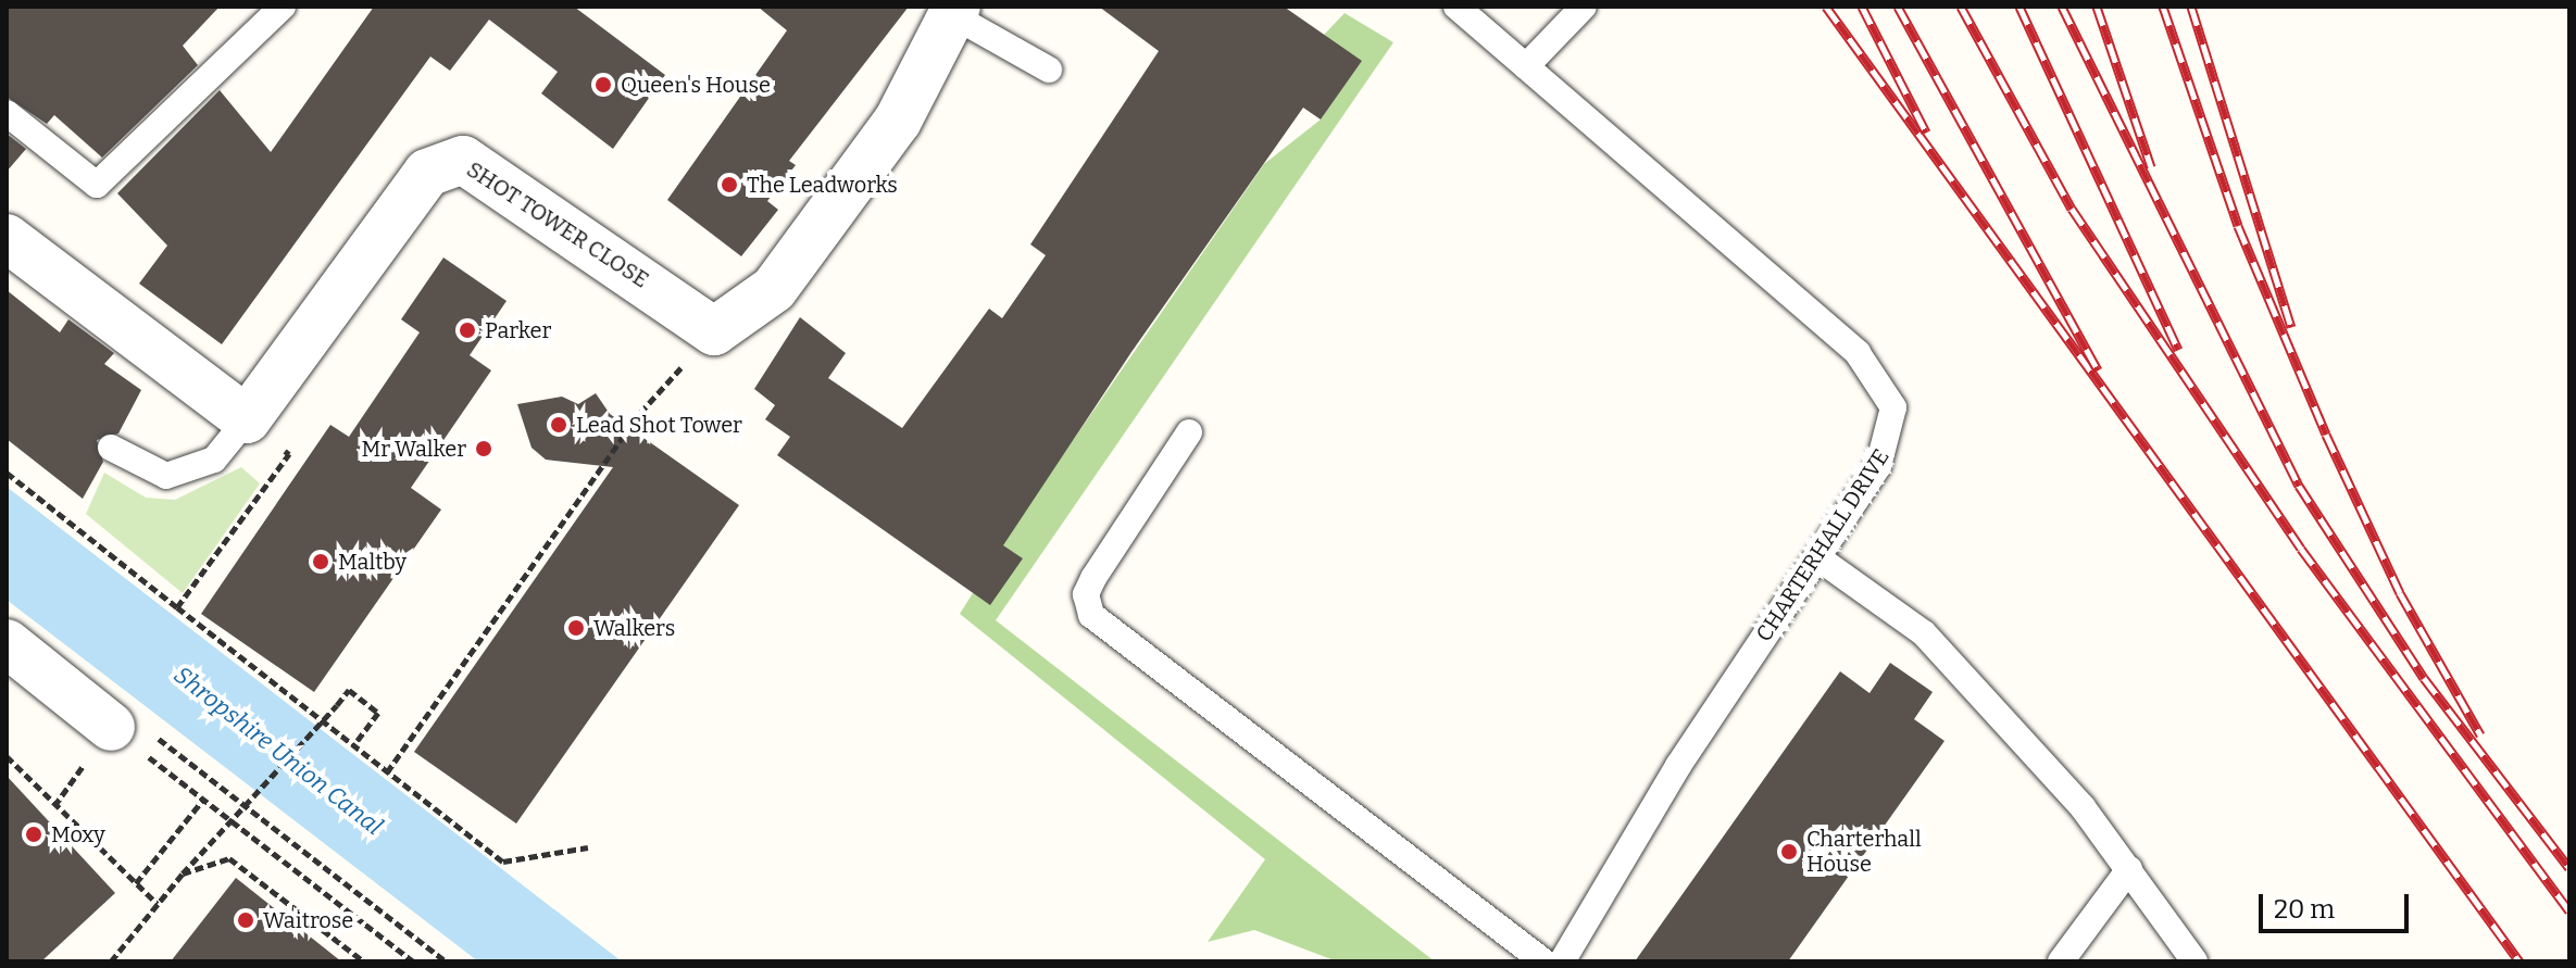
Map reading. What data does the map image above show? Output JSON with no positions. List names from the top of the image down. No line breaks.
{"streets":{"street":["SHOT TOWER CLOSE"],"lane":["CHARTERHALL DRIVE"]},"water":["Shropshire Union Canal"],"places":["Queen's House","The Leadworks","Parker","Lead Shot Tower","Mr Walker","Maltby","Walkers","Moxy","Charterhall House","Waitrose"],"scale_bar":"20 m"}
